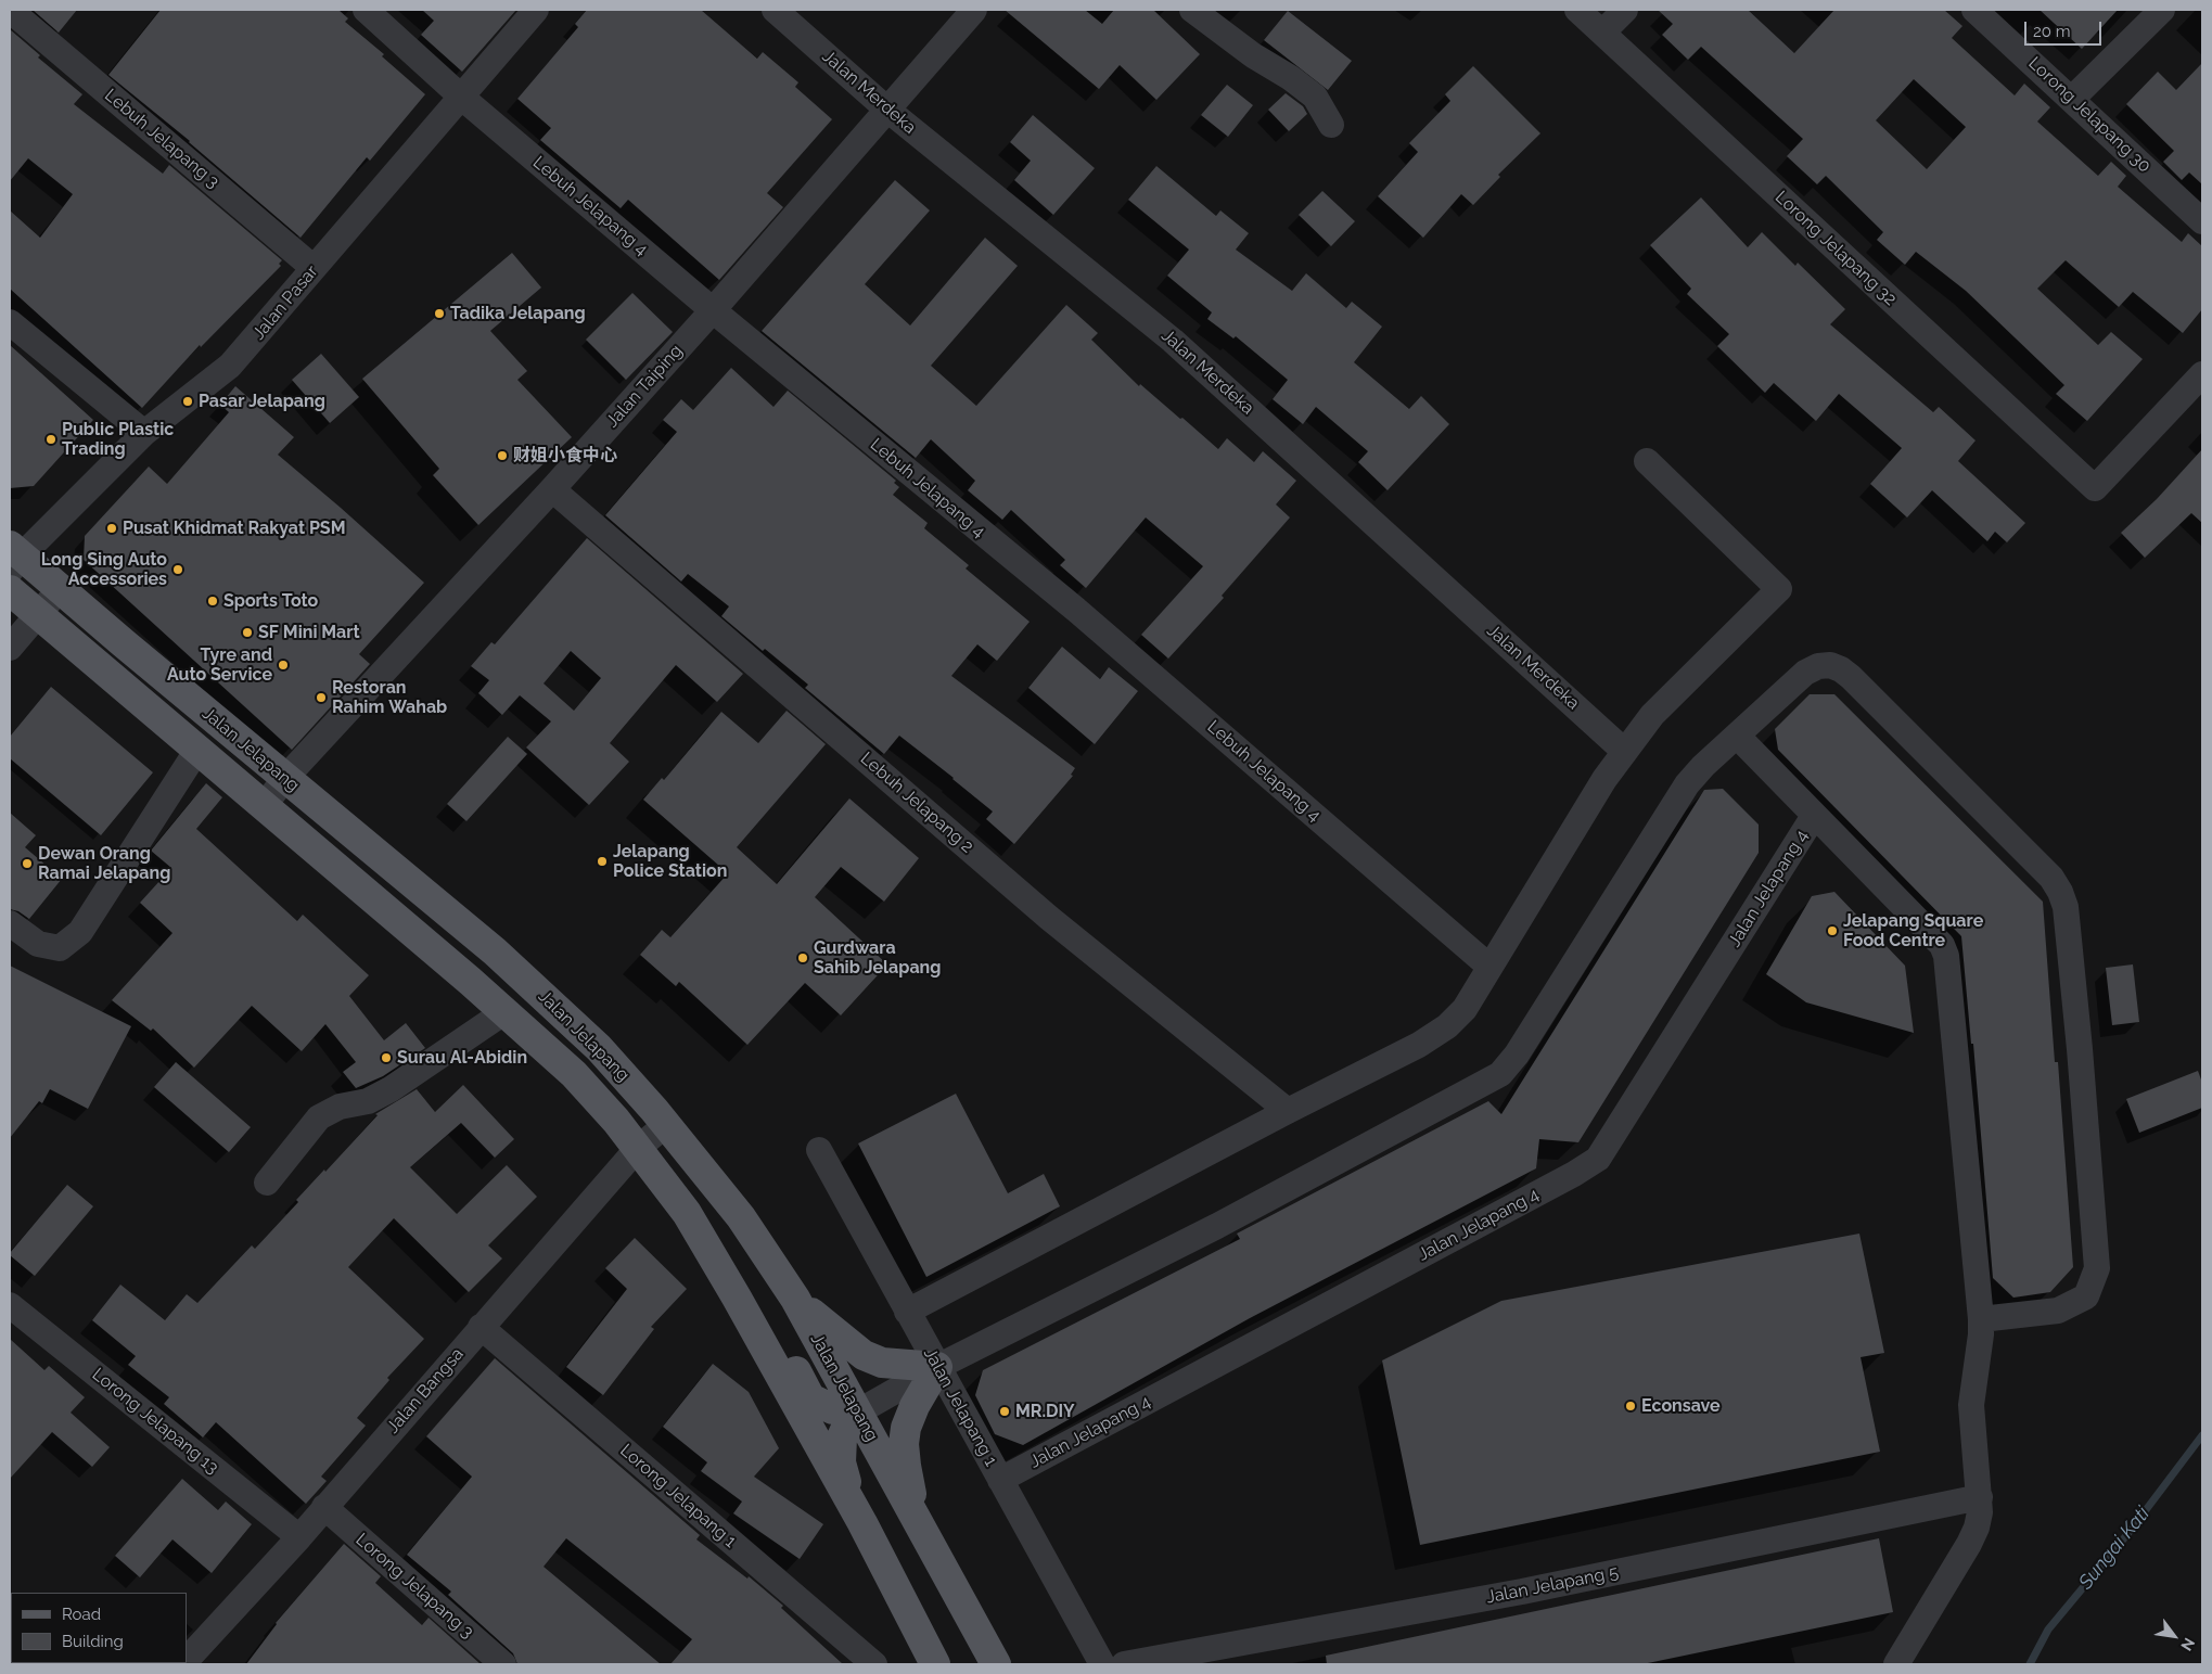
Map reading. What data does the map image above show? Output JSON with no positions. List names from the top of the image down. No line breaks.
{"streets":{"main road":["Jalan Jelapang"],"street":["Jalan Merdeka","Lorong Jelapang 30","Lebuh Jelapang 3","Lebuh Jelapang 4","Lorong Jelapang 32","Jalan Pasar","Jalan Taiping","Lebuh Jelapang 2","Jalan Jelapang 4","Jalan Bangsa","Jalan Jelapang 1","Lorong Jelapang 13","Lorong Jelapang 1","Jalan Jelapang 5","Lorong Jelapang 3"]},"crossings":[["Jalan Merdeka","Jalan Taiping"],["Lebuh Jelapang 3","Jalan Pasar"],["Lebuh Jelapang 4","Jalan Pasar"],["Lebuh Jelapang 4","Jalan Taiping"],["Jalan Pasar","Jalan Jelapang"],["Jalan Taiping","Jalan Jelapang"],["Jalan Taiping","Lebuh Jelapang 2"],["Jalan Jelapang","Jalan Bangsa"],["Jalan Jelapang 4","Jalan Jelapang 1"],["Jalan Bangsa","Lorong Jelapang 13"],["Jalan Bangsa","Lorong Jelapang 1"],["Jalan Bangsa","Lorong Jelapang 3"]],"water":["Sungai Kati"],"places":["Tadika Jelapang","Pasar Jelapang","Public Plastic Trading","财姐小食中心","Pusat Khidmat Rakyat PSM","Long Sing Auto Accessories","Sports Toto","SF Mini Mart","Tyre and Auto Service","Restoran Rahim Wahab","Jelapang Police Station","Dewan Orang Ramai Jelapang","Jelapang Square Food Centre","Gurdwara Sahib Jelapang","Surau Al-Abidin","Econsave","MR.DIY"],"legend":["Road","Building"],"scale_bar":"20 m","north":"bottom right"}
